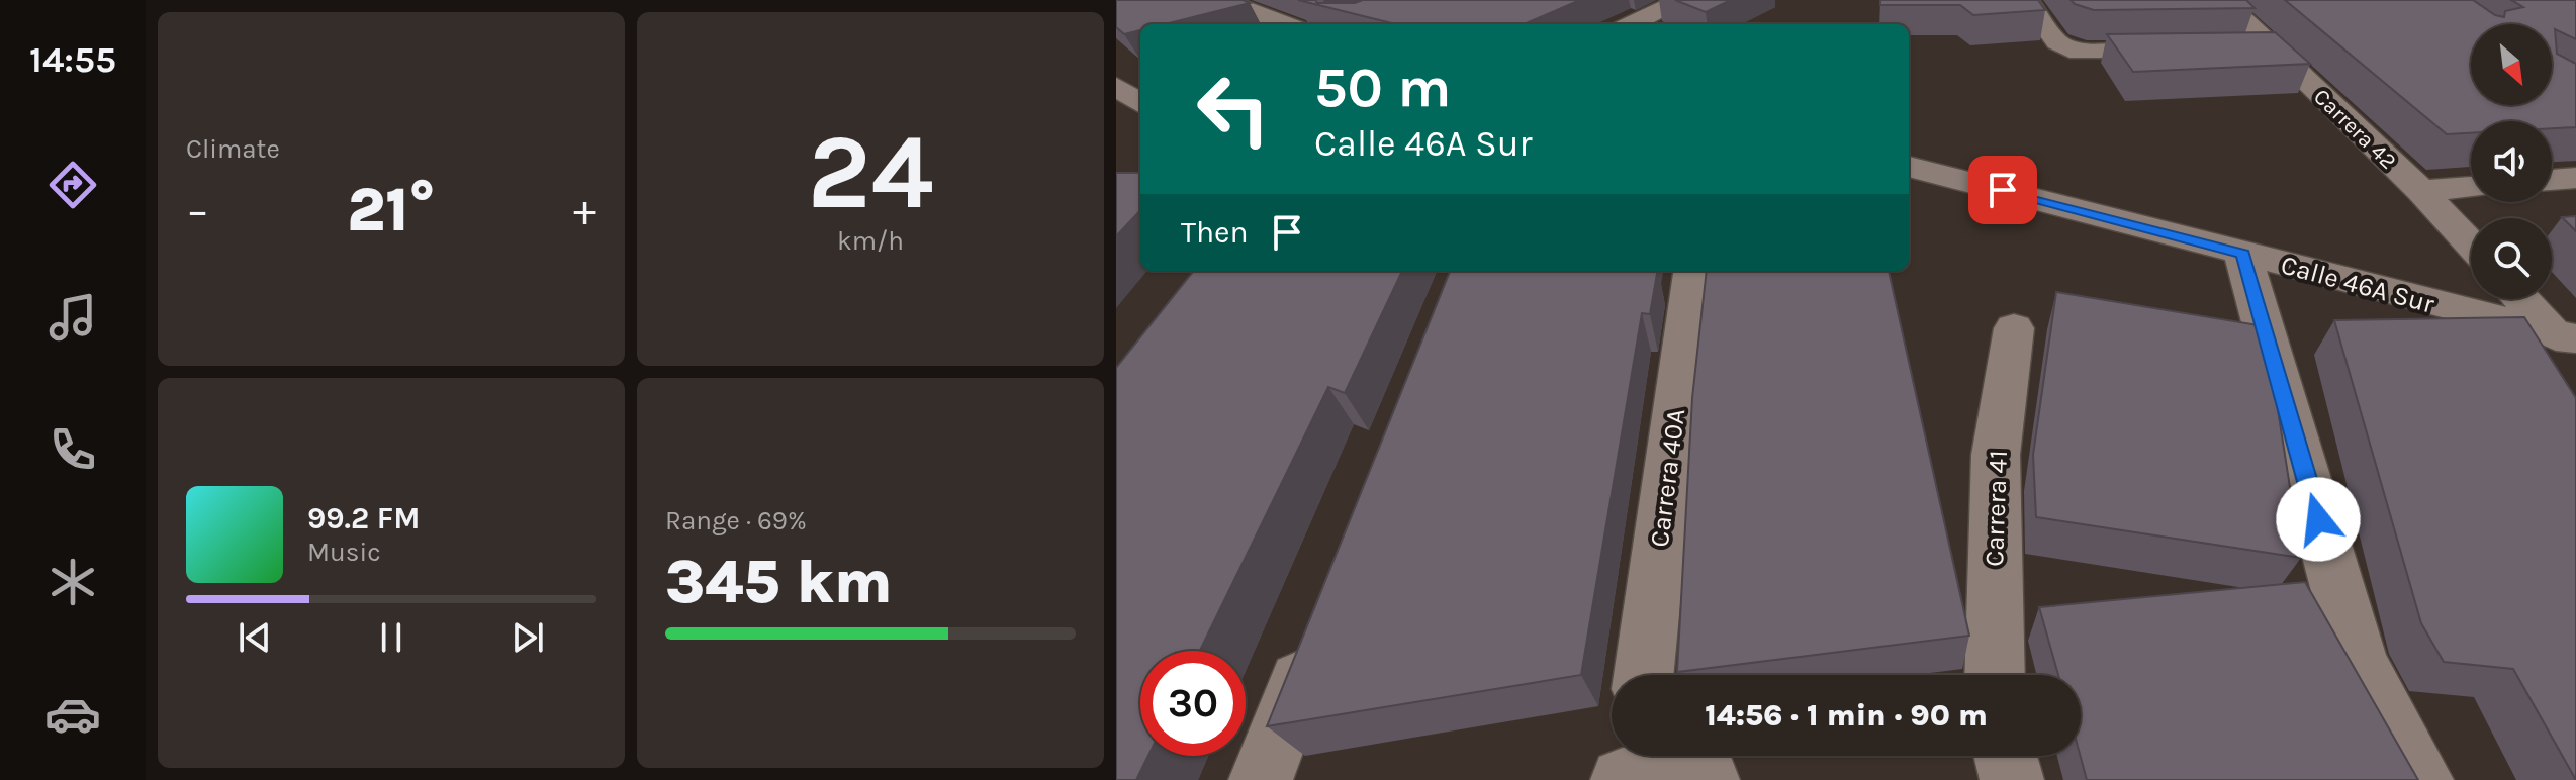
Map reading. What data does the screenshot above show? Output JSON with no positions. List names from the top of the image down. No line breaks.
{"streets":{"street":["Carrera 42","Calle 46A Sur","Carrera 40A","Carrera 41"]},"north":"bottom right","page":{"tabs":"14:55","tile":["Climate",["24","km/h"],["Range · 69%","345 km"]],"turn":["50 m","Calle 46A Sur"],"heat":["−","21°","+"],"then":"Then","song":["99.2 FM","Music"],"limit":"30","trip":"14:56 · 1 min · 90 m"}}
